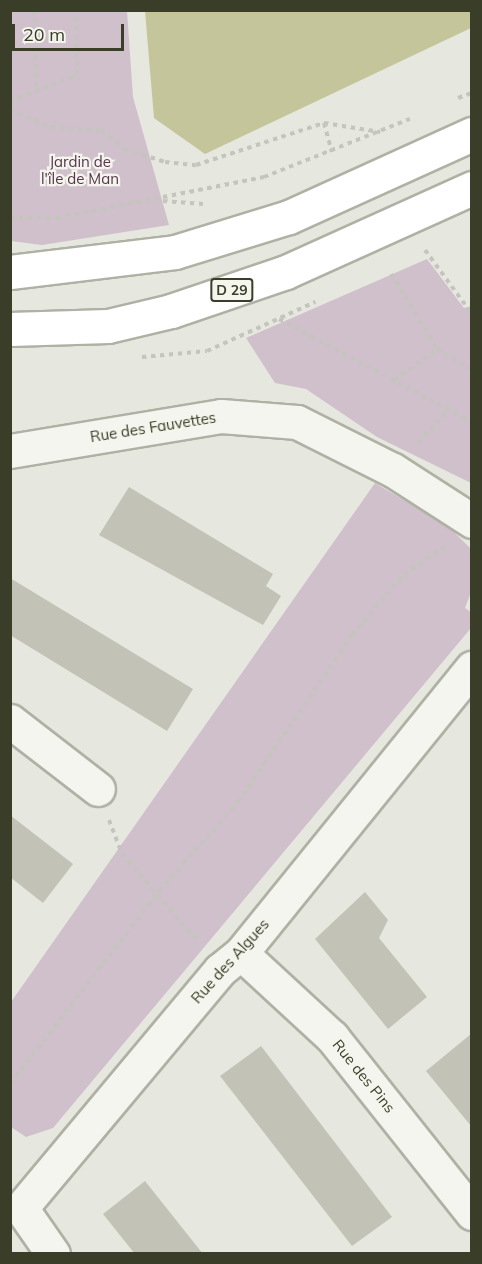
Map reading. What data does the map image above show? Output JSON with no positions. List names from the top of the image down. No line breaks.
{"streets":{"main road":["D 29"],"street":["Rue des Fauvettes","Rue des Algues","Rue des Pins"]},"crossings":[["Rue des Algues","Rue des Pins"]],"parks":["Jardin de l'île de Man"],"scale_bar":"20 m"}
